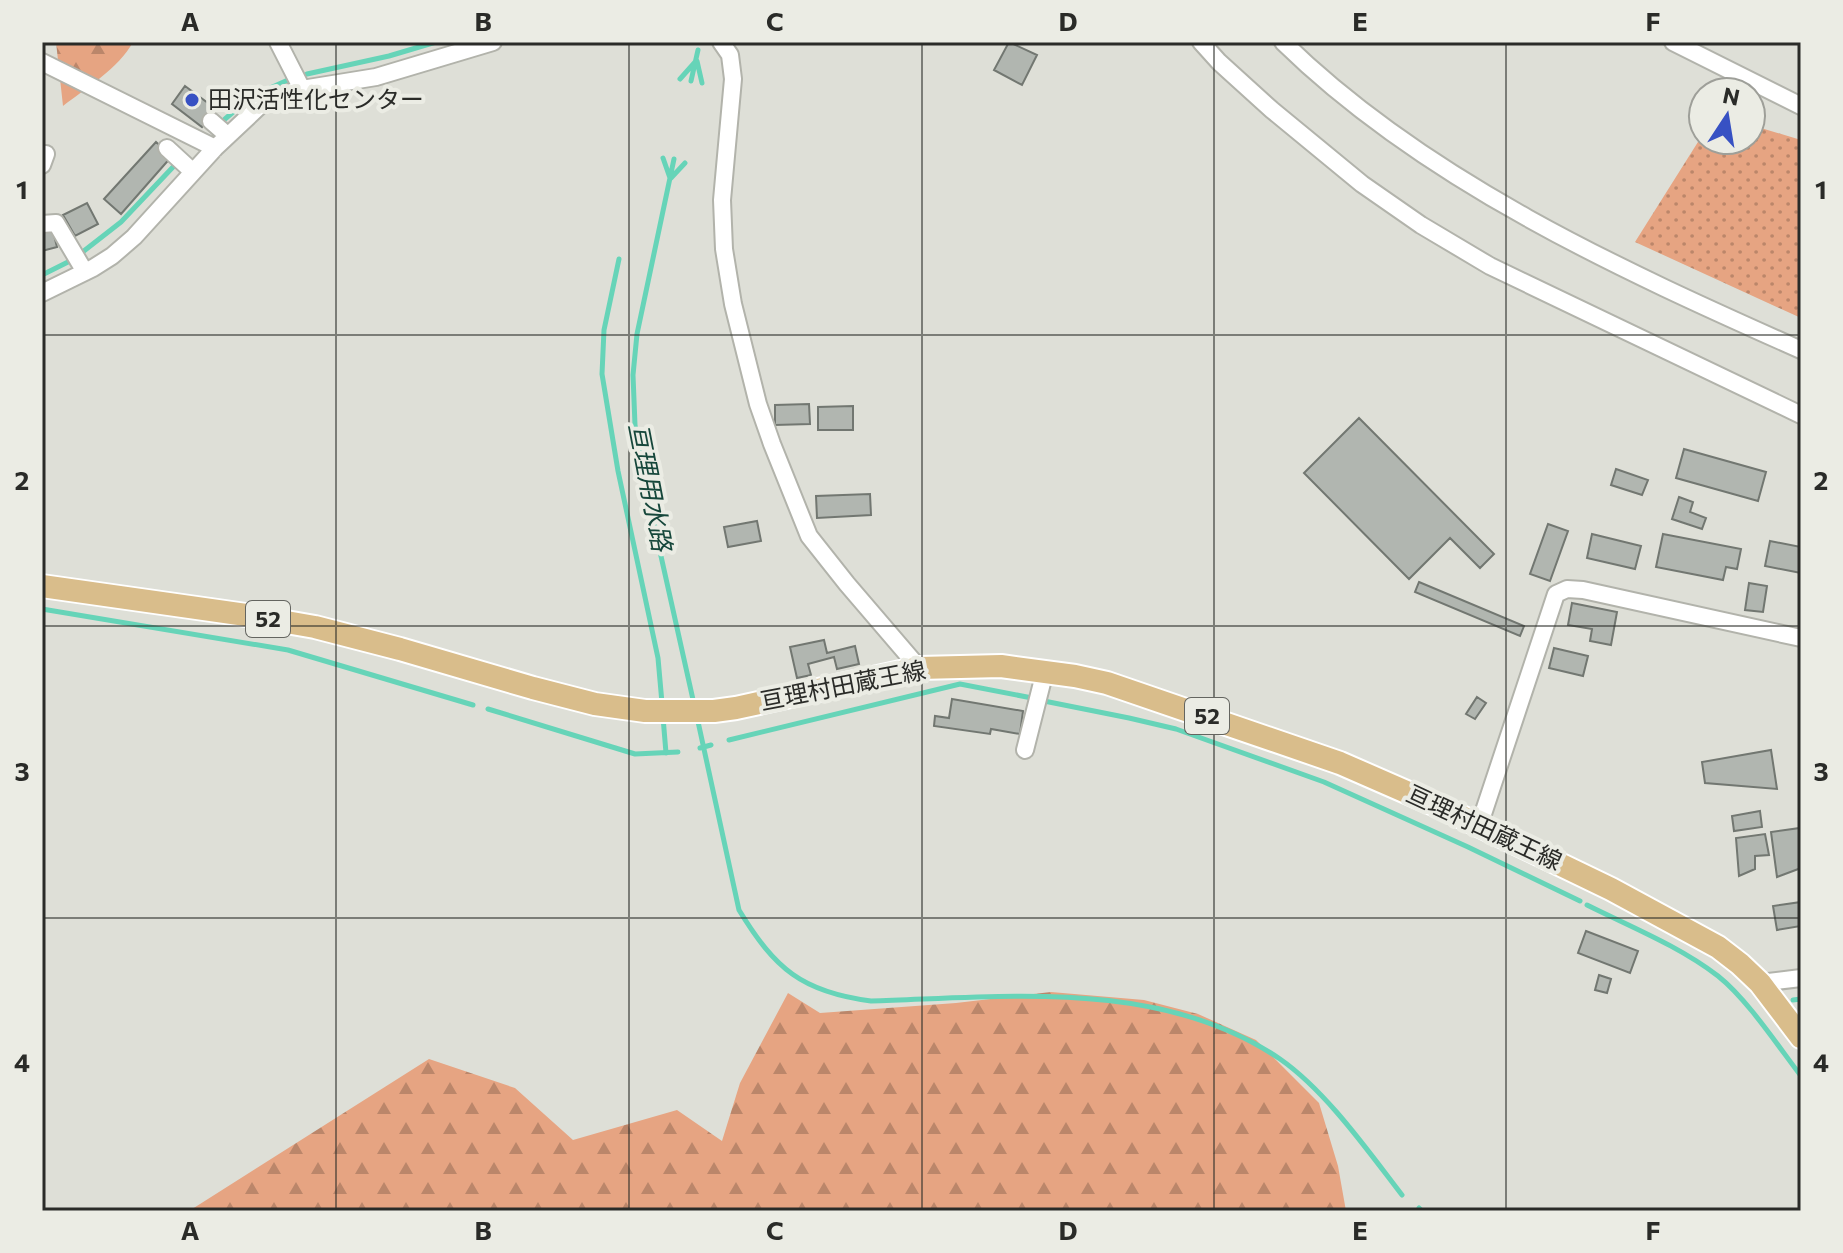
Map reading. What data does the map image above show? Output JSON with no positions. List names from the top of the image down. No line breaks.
{"streets":{"main road":["52","亘理村田蔵王線"]},"water":["亘理用水路"],"places":["田沢活性化センター"],"north":"top","grid":{"columns":["A","B","C","D","E","F"],"rows":["1","2","3","4"]}}
